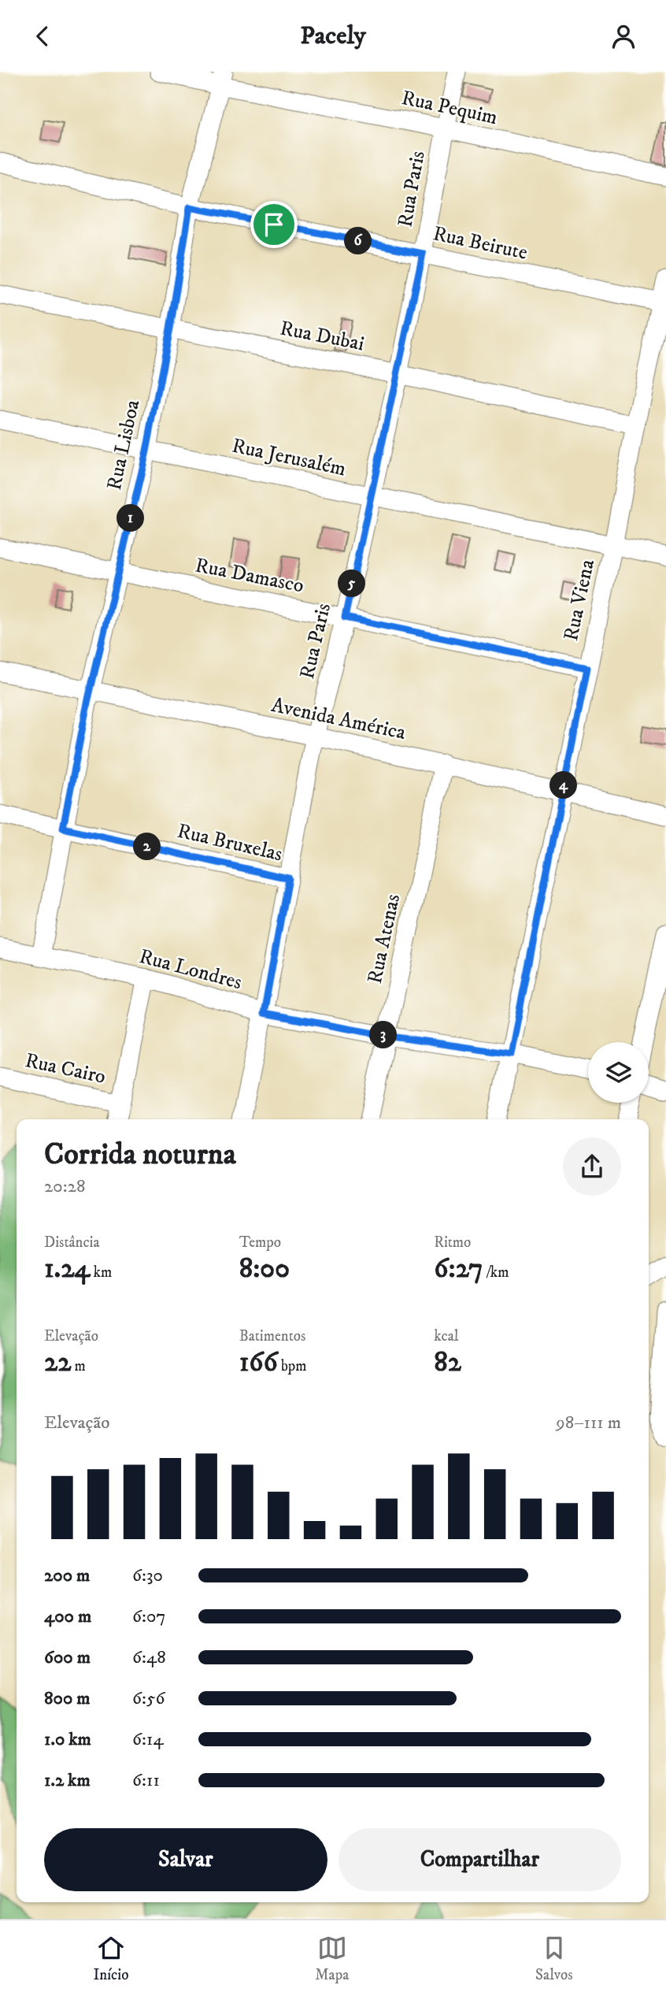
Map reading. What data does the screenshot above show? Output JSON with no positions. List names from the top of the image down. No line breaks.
{"streets":{"street":["Rua Pequim","Rua Paris","Rua Beirute","Rua Dubai","Rua Lisboa","Rua Jerusalém","Rua Damasco","Rua Viena","Avenida América","Rua Bruxelas","Rua Atenas","Rua Londres","Rua Cairo"]},"crossings":[["Rua Pequim","Rua Paris"],["Rua Pequim","Rua Lisboa"],["Rua Paris","Rua Beirute"],["Rua Paris","Rua Dubai"],["Rua Paris","Rua Jerusalém"],["Rua Paris","Rua Damasco"],["Rua Paris","Avenida América"],["Rua Paris","Rua Bruxelas"],["Rua Paris","Rua Londres"],["Rua Beirute","Rua Lisboa"],["Rua Beirute","Rua Viena"],["Rua Dubai","Rua Lisboa"],["Rua Dubai","Rua Viena"],["Rua Lisboa","Rua Jerusalém"],["Rua Lisboa","Rua Damasco"],["Rua Lisboa","Avenida América"],["Rua Lisboa","Rua Bruxelas"],["Rua Lisboa","Rua Londres"],["Rua Jerusalém","Rua Viena"],["Rua Damasco","Rua Viena"],["Rua Viena","Avenida América"],["Rua Viena","Rua Londres"],["Avenida América","Rua Atenas"],["Rua Atenas","Rua Londres"]],"page":{"header":"Pacely","pins":["6","1","5","4","2","3"],"heading":["Corrida noturna","20:28"],"stats":[["Distância","1.24 km"],["Tempo","8:00"],["Ritmo","6:27 /km"],["Elevação","22 m"],["Batimentos","166 bpm"],["kcal","82"]],"chart":["Elevação","98–111 m"],"list":[{"name":"200 m","note":"6:30"},{"name":"400 m","note":"6:07"},{"name":"600 m","note":"6:48"},{"name":"800 m","note":"6:56"},{"name":"1.0 km","note":"6:14"},{"name":"1.2 km","note":"6:11"}],"buttons":["Salvar","Compartilhar"],"tabs":["Início","Mapa","Salvos"]}}
